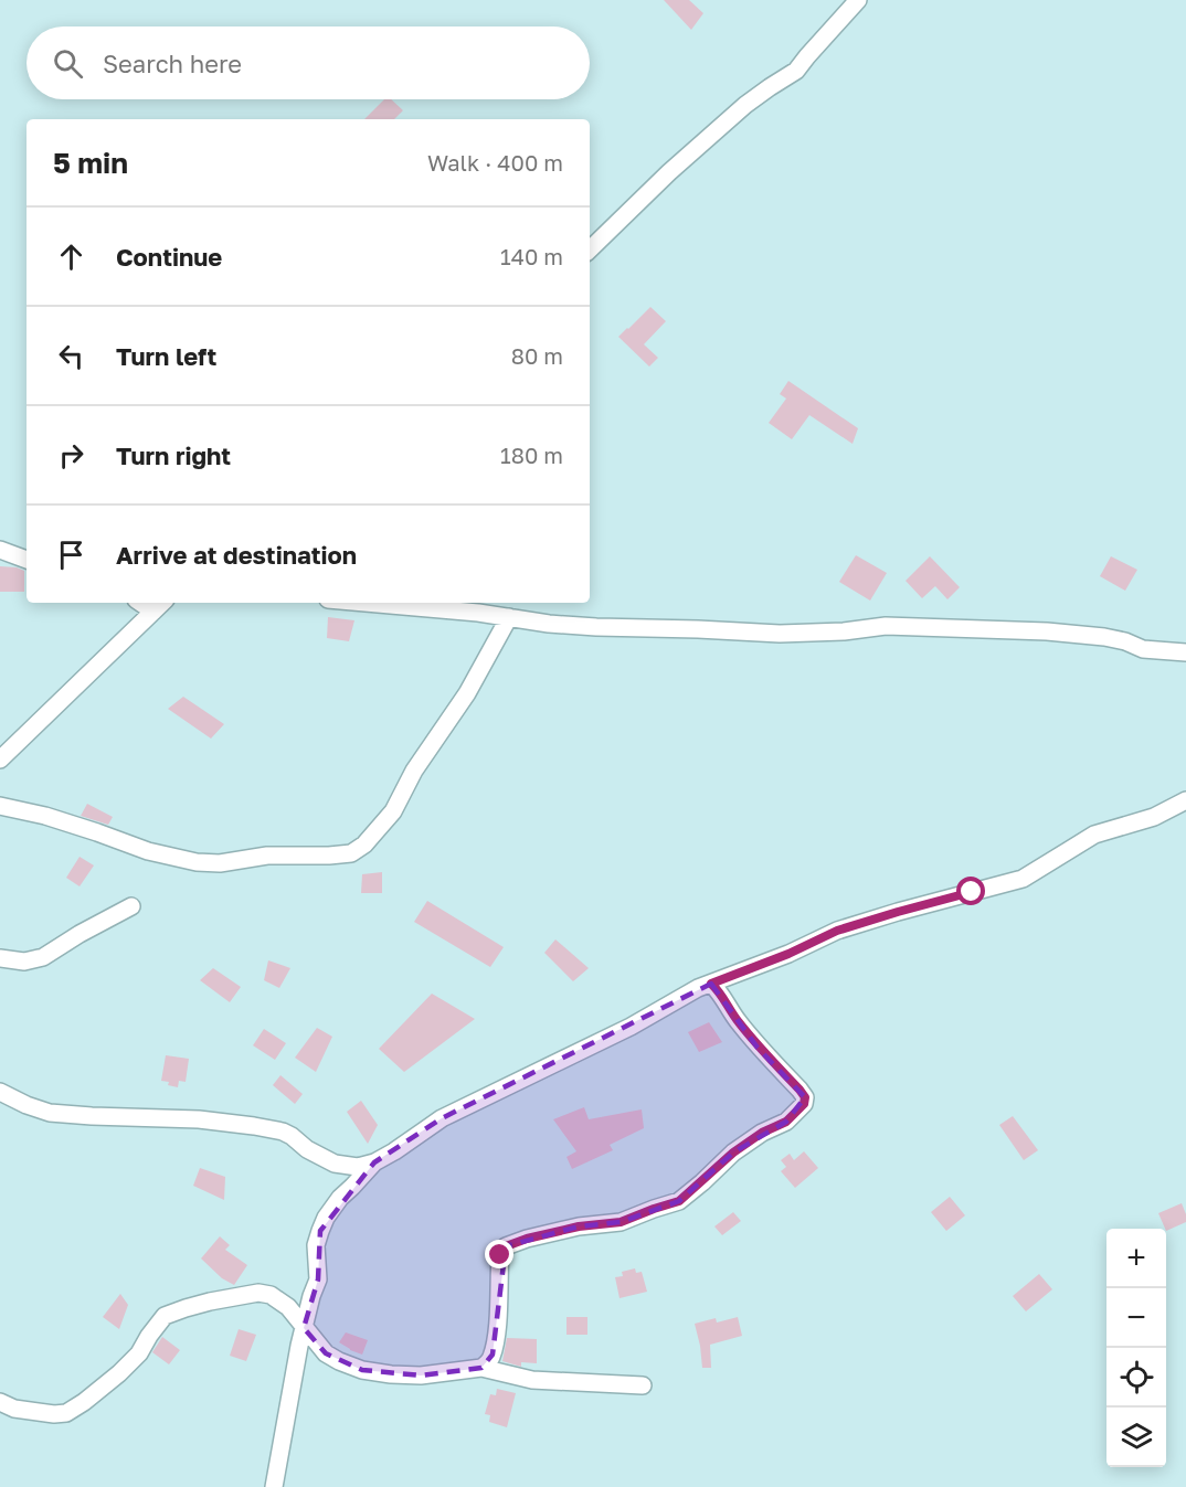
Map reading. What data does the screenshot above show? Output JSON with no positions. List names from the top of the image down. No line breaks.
{"page":{"search":"Search here","heading":["5 min","Walk · 400 m"],"list":[["Continue","140 m"],["Turn left","80 m"],["Turn right","180 m"],"Arrive at destination"],"map_buttons":["+","−"]}}
